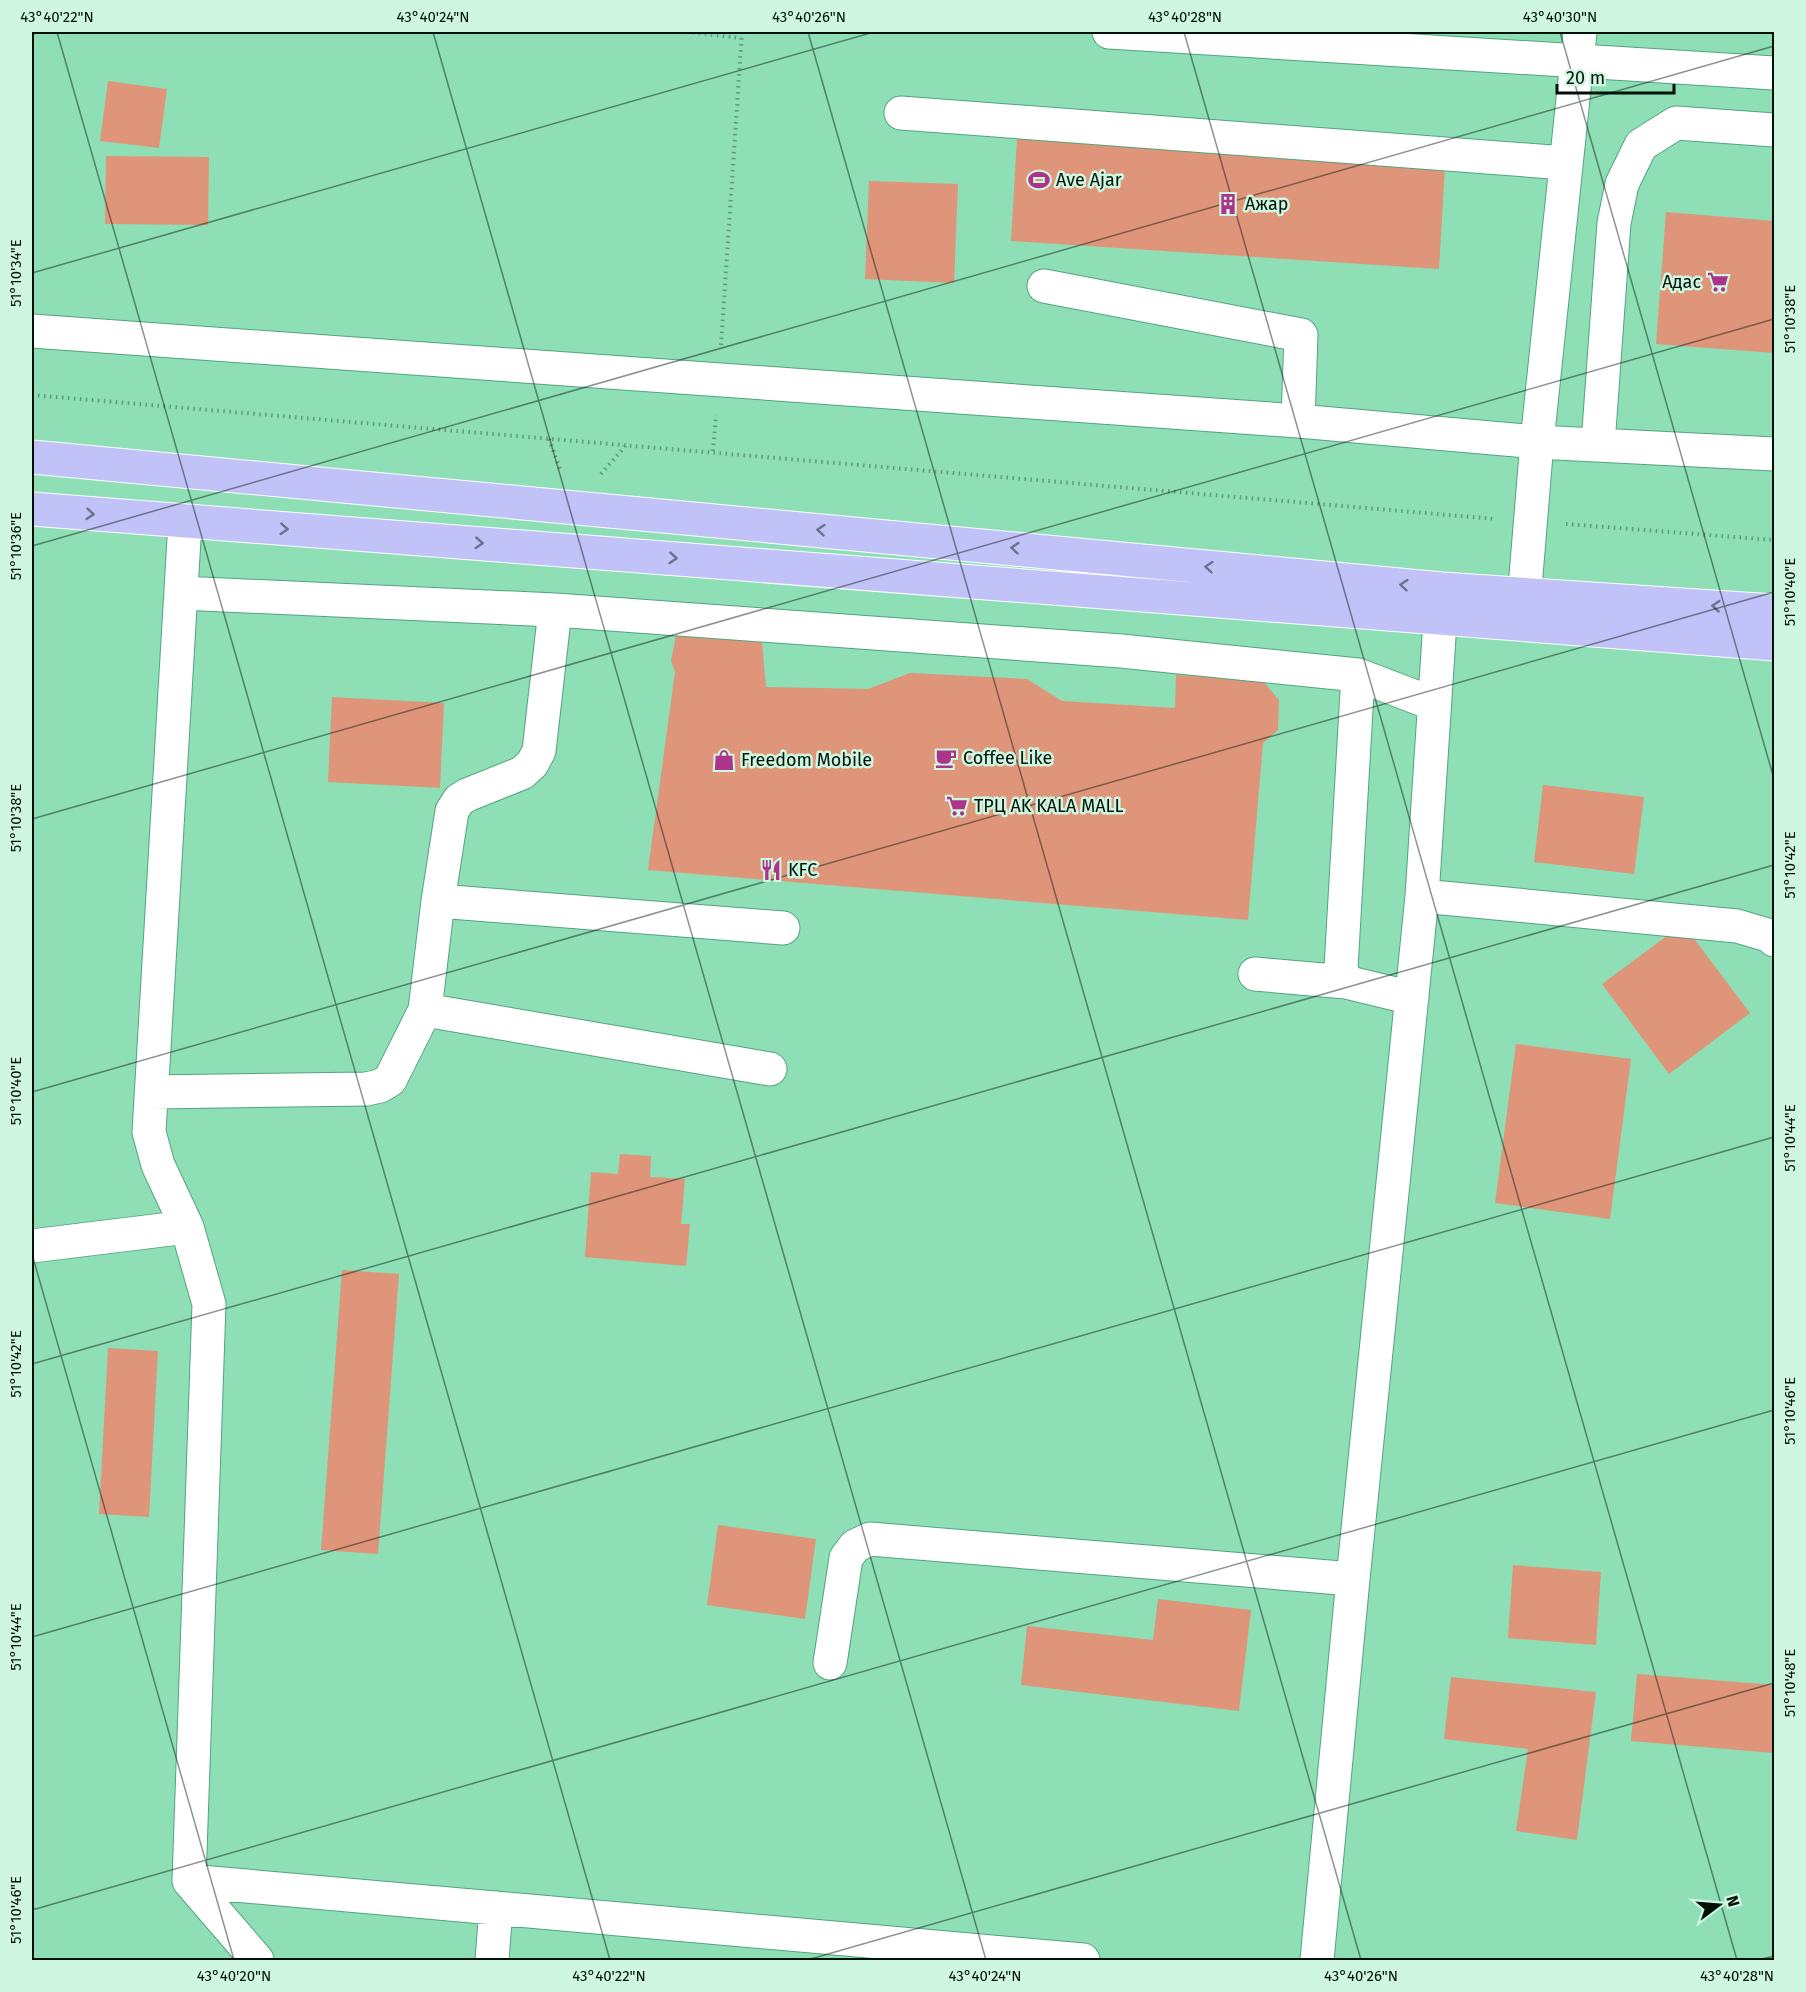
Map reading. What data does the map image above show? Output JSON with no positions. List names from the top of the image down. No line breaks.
{"places":{"sports":["Ave Ajar"],"building":["Ажар"],"supermarket":["Адас","ТРЦ AK KALA MALL"],"cafe":["Coffee Like"],"shop":["Freedom Mobile"],"restaurant":["KFC"]},"scale_bar":"20 m","north":"right","coordinates":["43°40'22\"N","43°40'24\"N","43°40'26\"N","43°40'28\"N","43°40'30\"N","51°10'34\"E","51°10'38\"E","51°10'36\"E","51°10'40\"E","51°10'42\"E","51°10'44\"E","51°10'46\"E","51°10'48\"E","43°40'20\"N"]}
